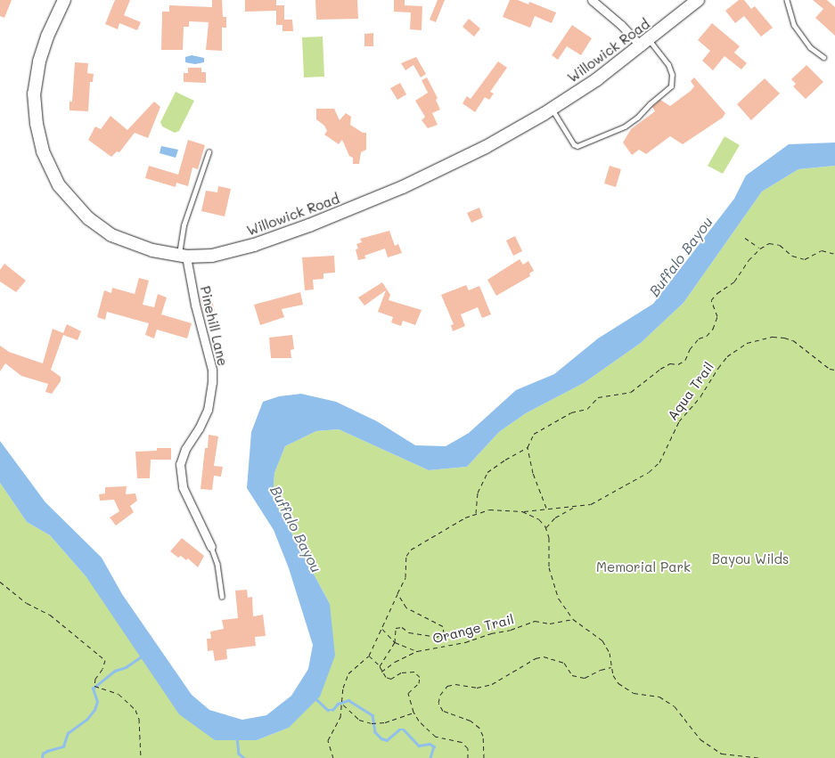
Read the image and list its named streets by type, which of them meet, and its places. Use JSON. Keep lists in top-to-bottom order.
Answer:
{
  "streets": {
    "street": ["Willowick Road", "Pinehill Lane"],
    "path": ["Aqua Trail", "Orange Trail"]
  },
  "crossings": [
    ["Willowick Road", "Pinehill Lane"]
  ],
  "water": ["Buffalo Bayou"],
  "parks": ["Bayou Wilds", "Memorial Park"]
}
